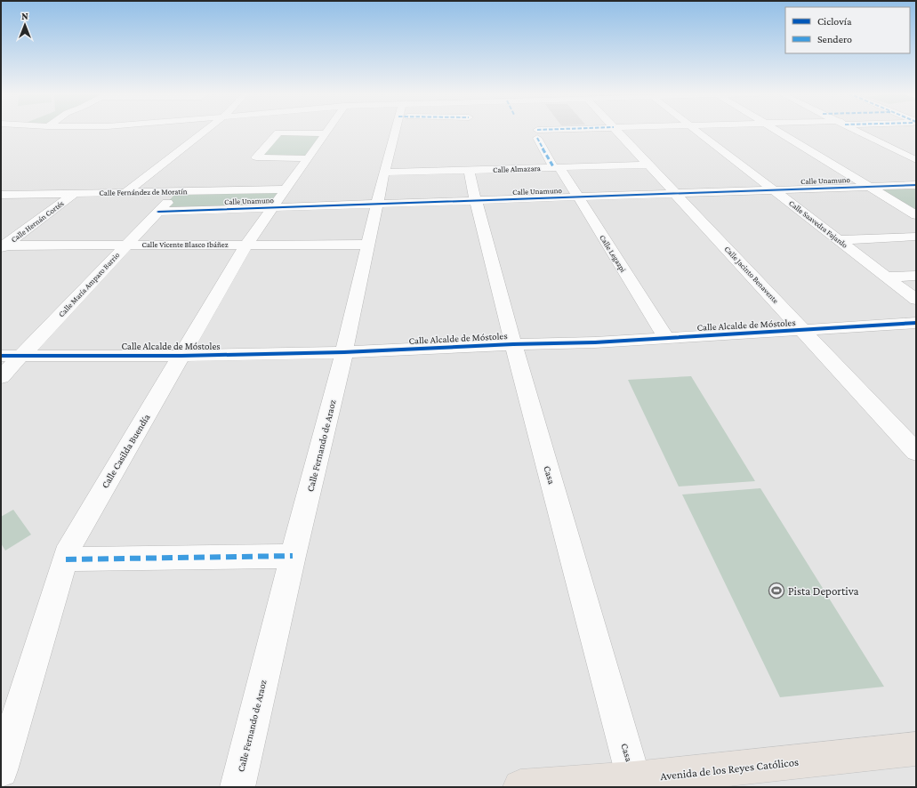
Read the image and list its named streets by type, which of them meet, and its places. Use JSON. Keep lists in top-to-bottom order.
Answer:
{
  "streets": {
    "main road": ["Avenida de los Reyes Católicos"],
    "street": [
      "Calle Almazara",
      "Calle Unamuno",
      "Calle Fernández de Moratín",
      "Calle Hernán Cortés",
      "Calle Saavedra Fajardo",
      "Calle Vicente Blasco Ibáñez",
      "Calle Legazpi",
      "Calle Jacinto Benavente",
      "Calle María Amparo Barrio",
      "Calle Alcalde de Móstoles",
      "Calle Fernando de Araoz",
      "Calle Casilda Buendía",
      "Casa"
    ]
  },
  "crossings": [
    ["Calle Almazara", "Calle Legazpi"],
    ["Calle Almazara", "Calle Jacinto Benavente"],
    ["Calle Almazara", "Calle Fernando de Araoz"],
    ["Calle Almazara", "Casa"],
    ["Calle Unamuno", "Calle Saavedra Fajardo"],
    ["Calle Unamuno", "Calle Legazpi"],
    ["Calle Unamuno", "Calle Jacinto Benavente"],
    ["Calle Unamuno", "Calle María Amparo Barrio"],
    ["Calle Unamuno", "Calle Fernando de Araoz"],
    ["Calle Unamuno", "Calle Casilda Buendía"],
    ["Calle Unamuno", "Casa"],
    ["Calle Fernández de Moratín", "Calle Hernán Cortés"],
    ["Calle Fernández de Moratín", "Calle María Amparo Barrio"],
    ["Calle Fernández de Moratín", "Calle Casilda Buendía"],
    ["Calle Hernán Cortés", "Calle Vicente Blasco Ibáñez"],
    ["Calle Vicente Blasco Ibáñez", "Calle María Amparo Barrio"],
    ["Calle Vicente Blasco Ibáñez", "Calle Fernando de Araoz"],
    ["Calle Vicente Blasco Ibáñez", "Calle Casilda Buendía"],
    ["Calle Legazpi", "Calle Alcalde de Móstoles"],
    ["Calle Jacinto Benavente", "Calle Alcalde de Móstoles"],
    ["Calle María Amparo Barrio", "Calle Alcalde de Móstoles"],
    ["Calle Alcalde de Móstoles", "Calle Fernando de Araoz"],
    ["Calle Alcalde de Móstoles", "Calle Casilda Buendía"],
    ["Calle Alcalde de Móstoles", "Casa"],
    ["Casa", "Avenida de los Reyes Católicos"]
  ],
  "places": {
    "sports": ["Pista Deportiva"]
  },
  "legend": ["Ciclovía", "Sendero"],
  "north": "top"
}
